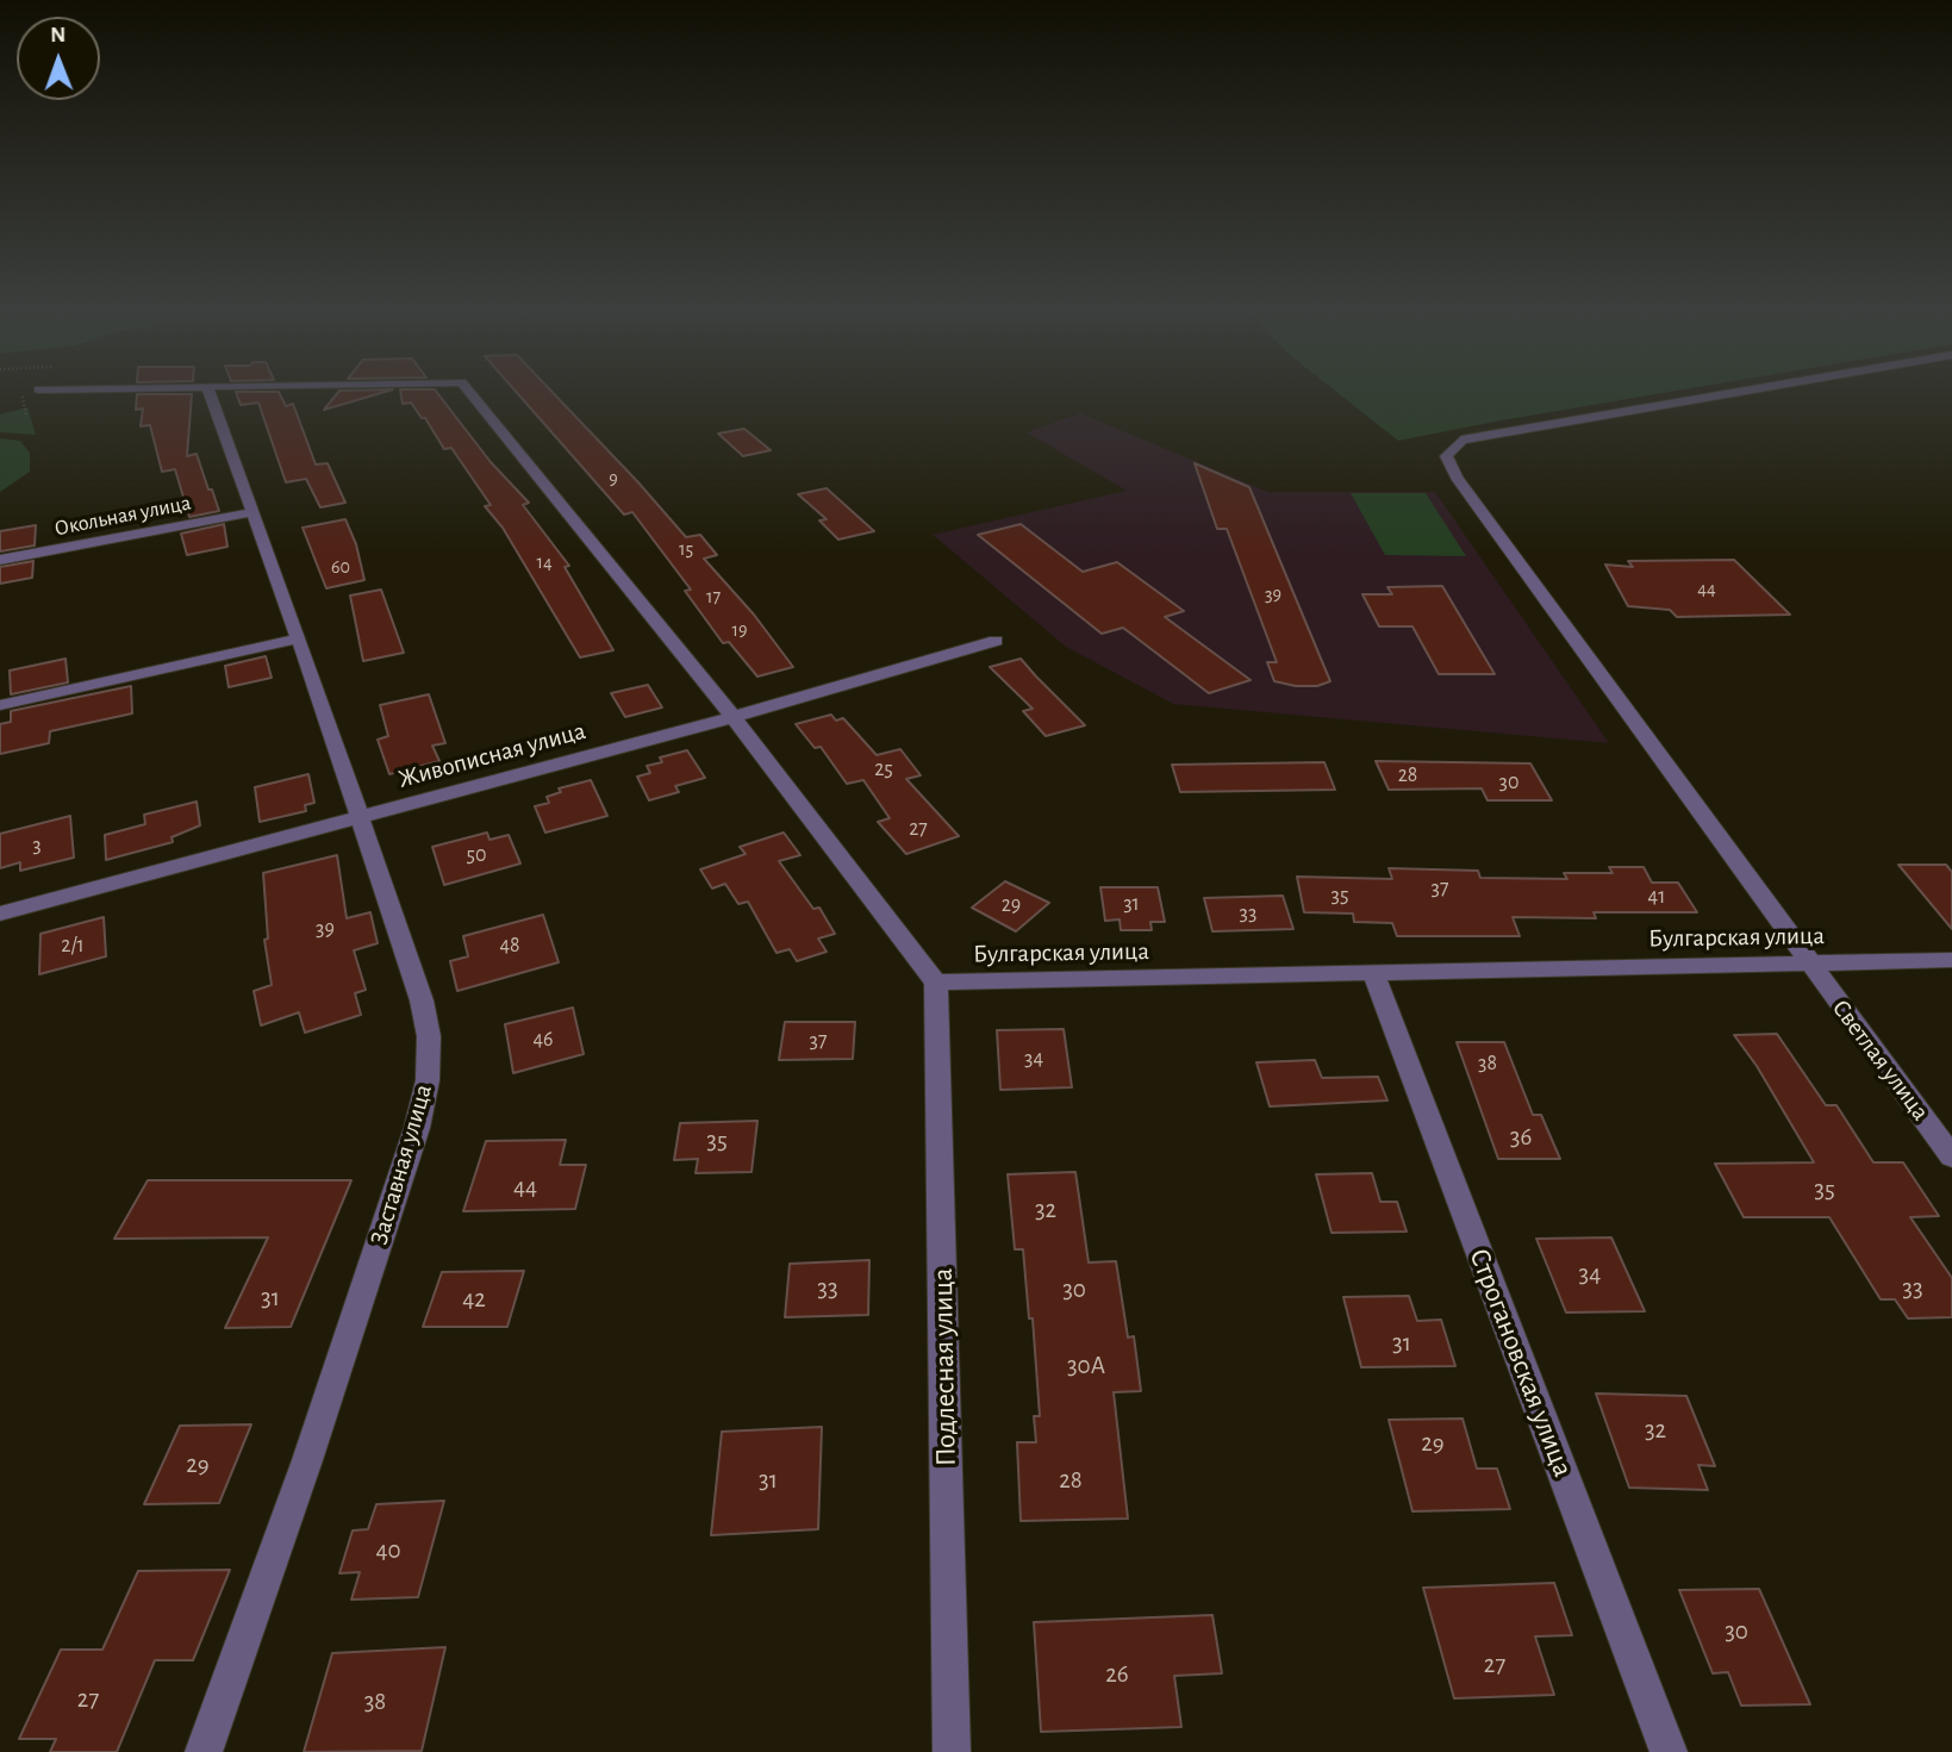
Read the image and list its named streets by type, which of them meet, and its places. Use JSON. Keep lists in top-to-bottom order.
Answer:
{
  "streets": {
    "street": [
      "Окольная улица",
      "Живописная улица",
      "Булгарская улица",
      "Светлая улица",
      "Заставная улица",
      "Строгановская улица",
      "Подлесная улица"
    ]
  },
  "crossings": [
    ["Окольная улица", "Заставная улица"],
    ["Живописная улица", "Заставная улица"],
    ["Булгарская улица", "Светлая улица"],
    ["Булгарская улица", "Строгановская улица"],
    ["Булгарская улица", "Подлесная улица"]
  ],
  "house_numbers": [
    "9",
    "15",
    "14",
    "60",
    "44",
    "39",
    "17",
    "19",
    "25",
    "28",
    "30",
    "27",
    "3",
    "50",
    "37",
    "35",
    "41",
    "31",
    "29",
    "33",
    "39",
    "2/1",
    "48",
    "46",
    "37",
    "34",
    "38",
    "36",
    "35",
    "44",
    "35",
    "32",
    "34",
    "33",
    "33",
    "30",
    "31",
    "42",
    "31",
    "30А",
    "32",
    "29",
    "29",
    "31",
    "28",
    "40",
    "30",
    "27",
    "26",
    "27",
    "38"
  ],
  "north": "top"
}
